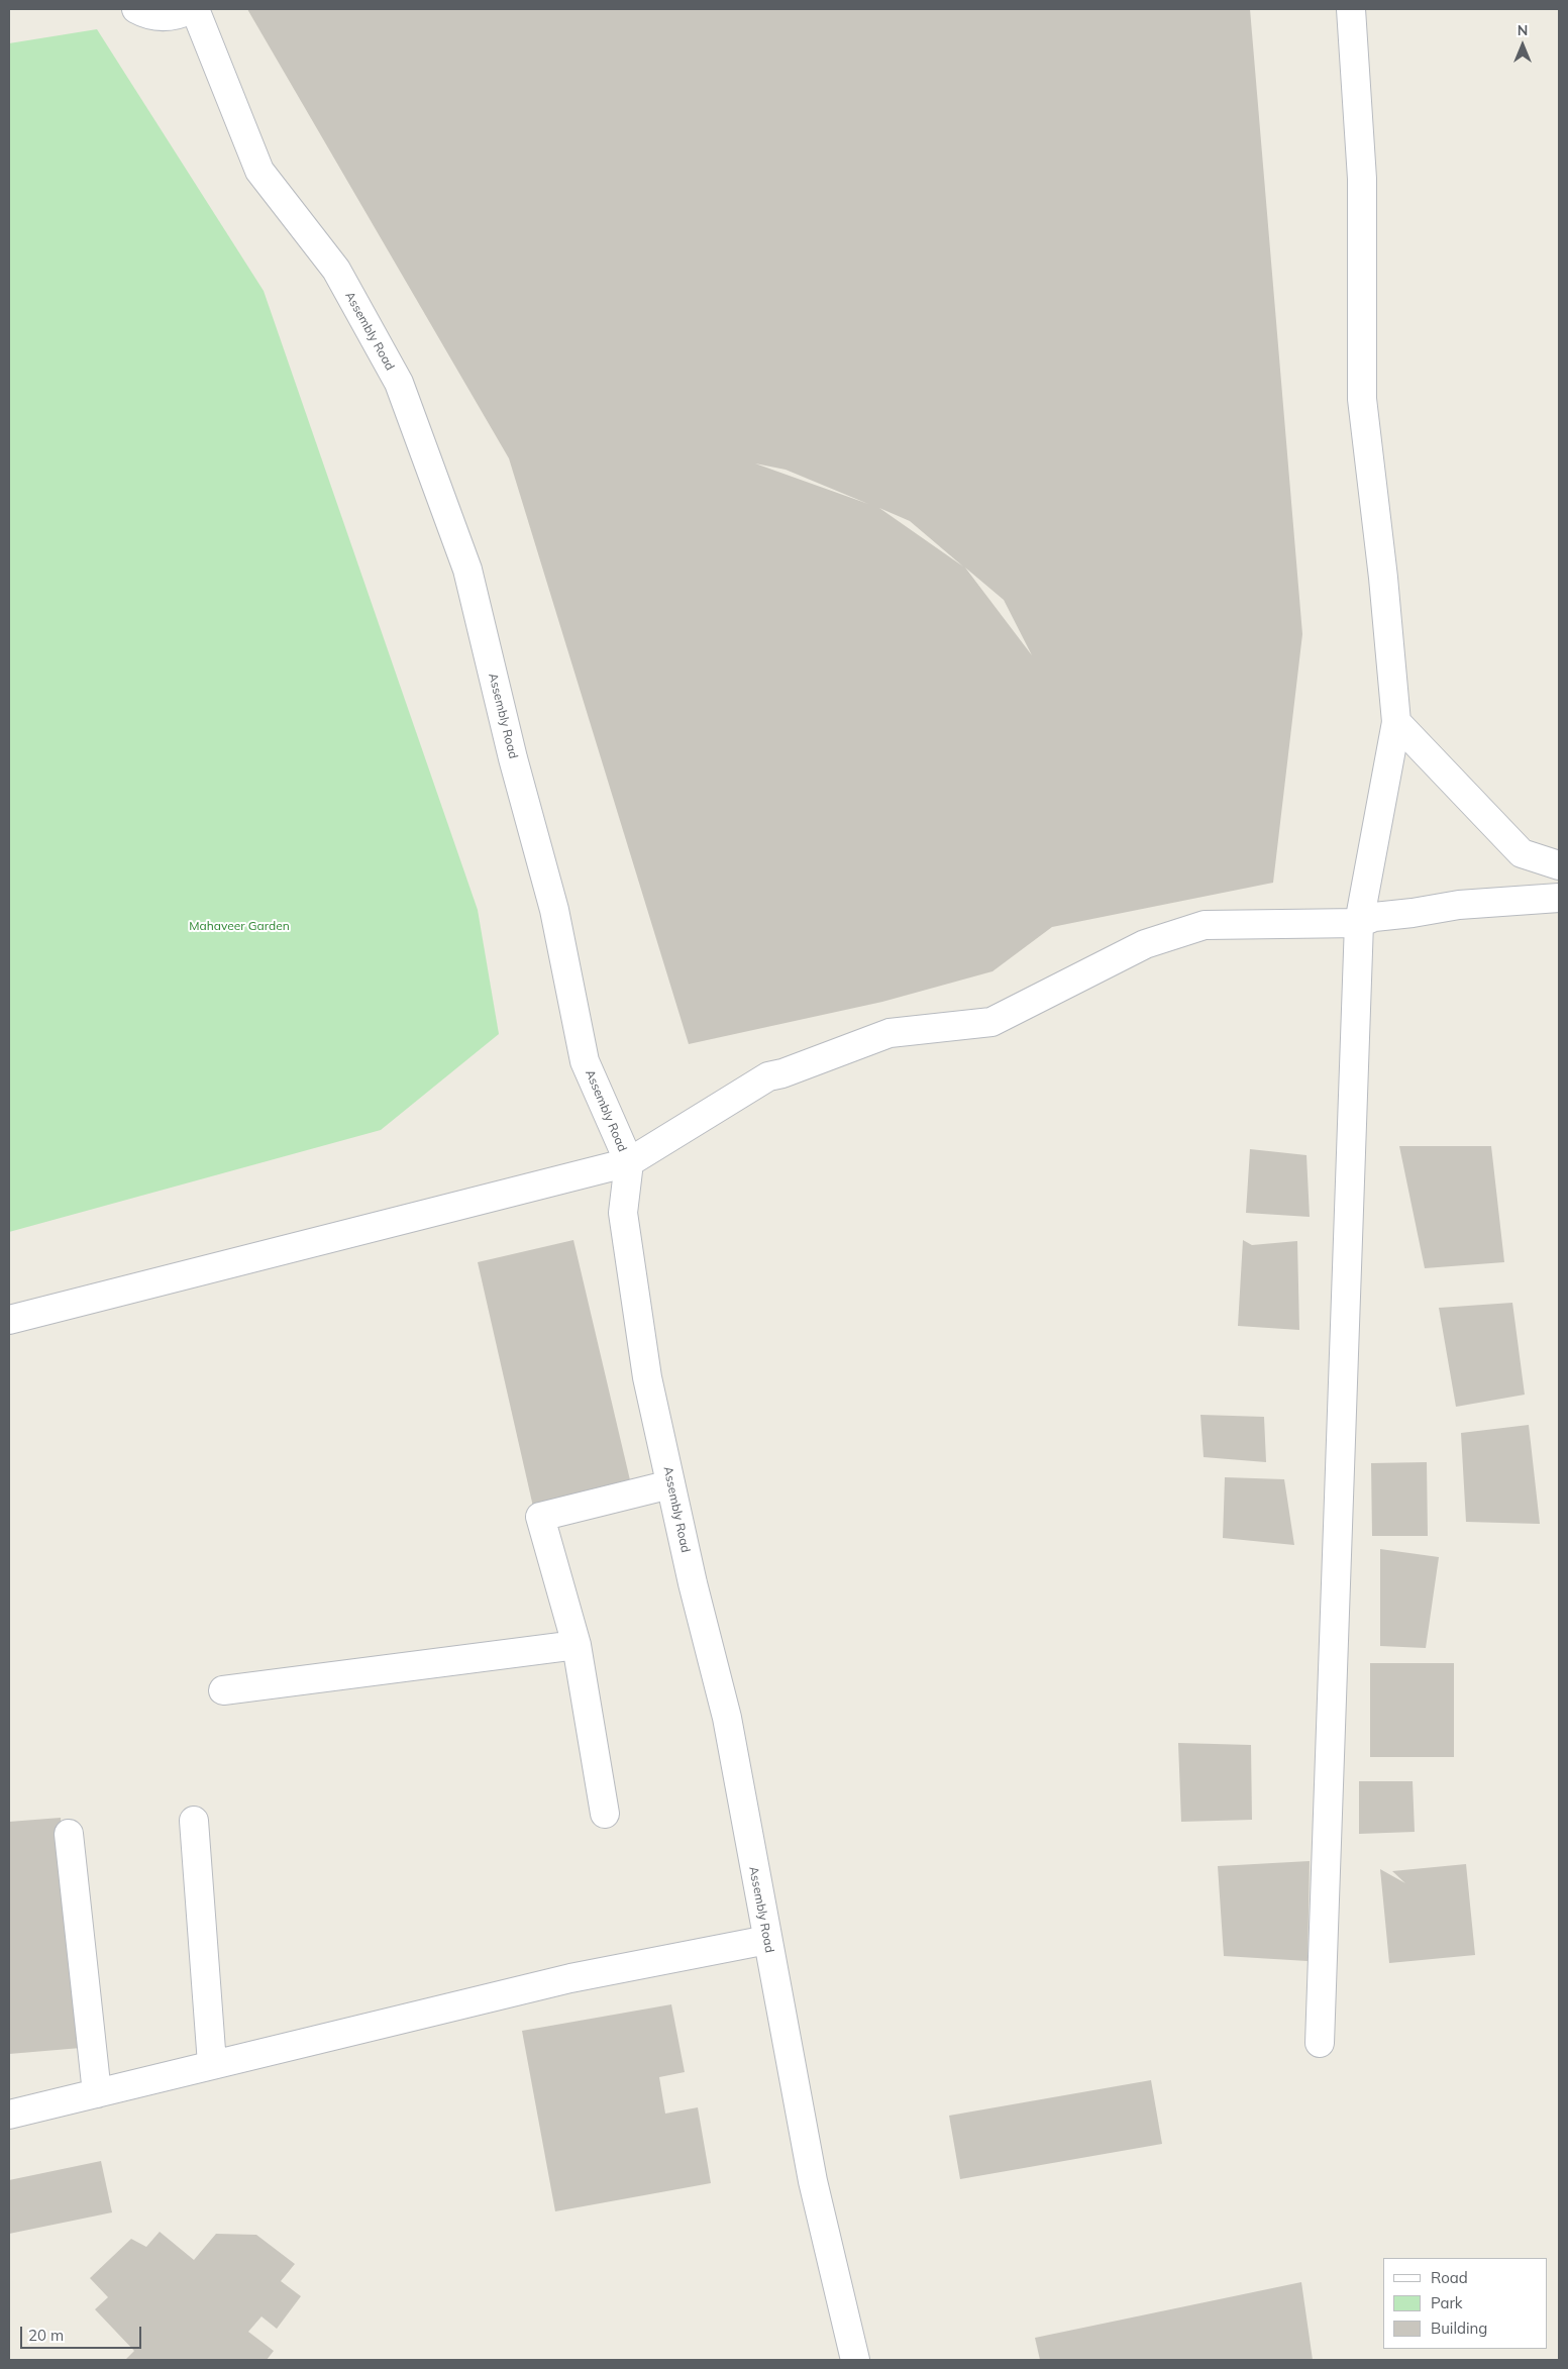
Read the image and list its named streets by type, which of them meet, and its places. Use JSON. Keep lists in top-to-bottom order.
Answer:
{
  "streets": {
    "street": ["Assembly Road"]
  },
  "parks": ["Mahaveer Garden"],
  "legend": ["Road", "Park", "Building"],
  "scale_bar": "20 m",
  "north": "top"
}
